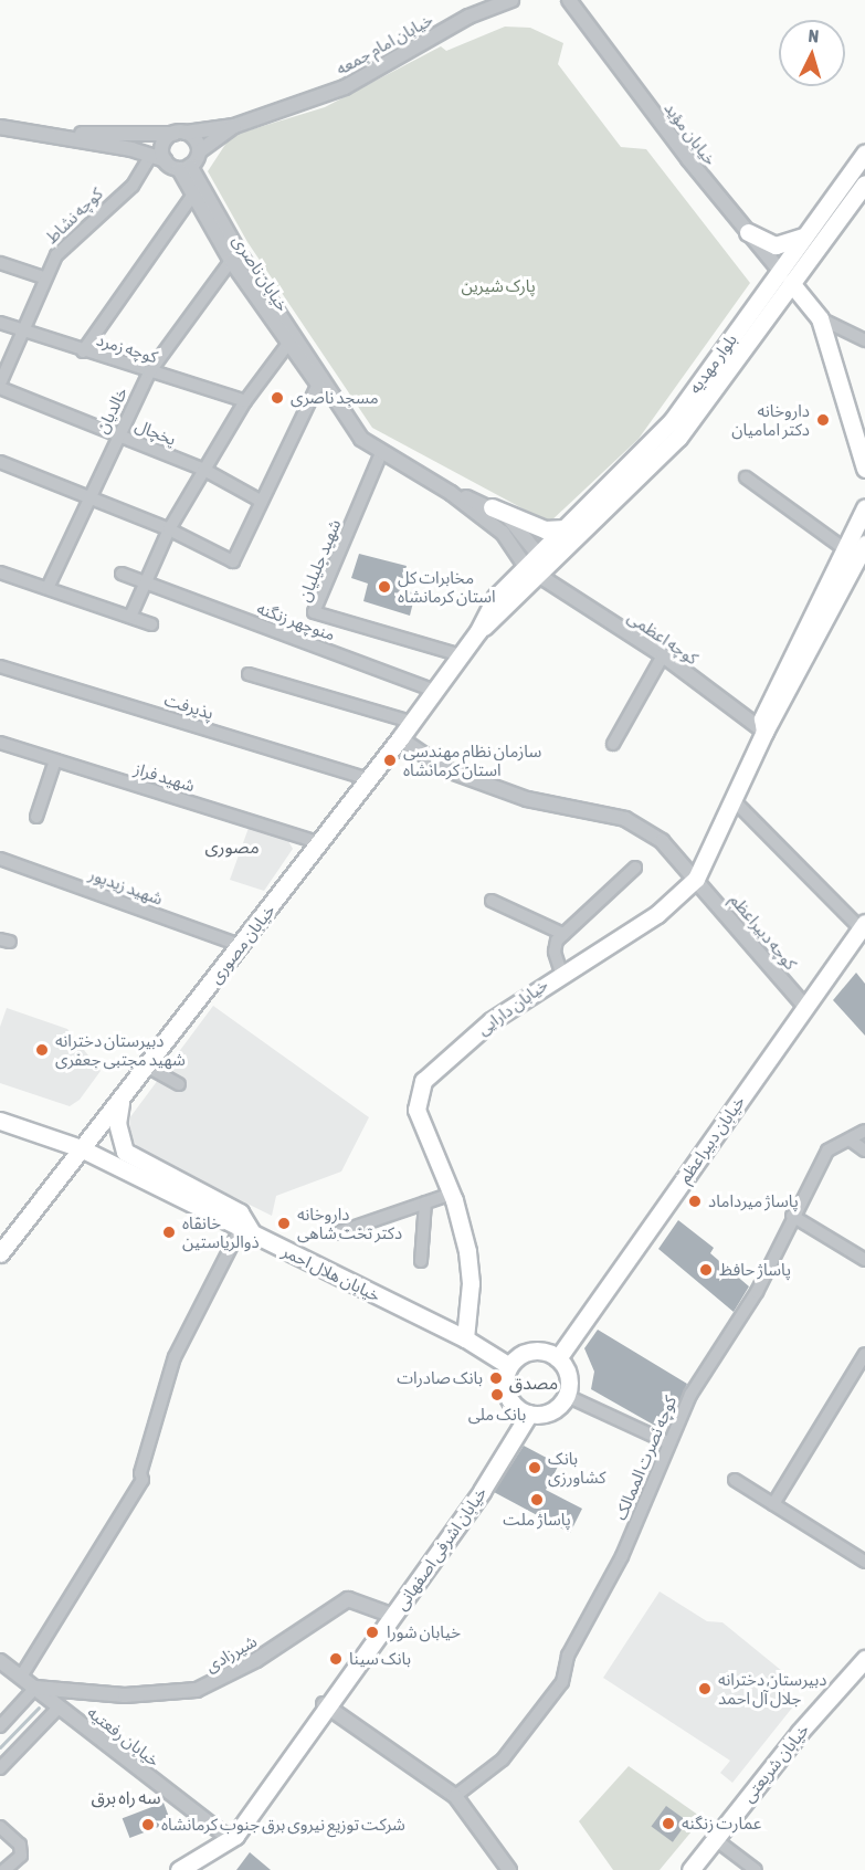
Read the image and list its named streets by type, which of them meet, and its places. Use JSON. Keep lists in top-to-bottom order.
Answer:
{
  "streets": {
    "main road": [
      "بلوار مهدیه",
      "خیابان مصوری",
      "خیابان دارایی",
      "خیابان دبیراعظم",
      "خیابان هلال احمر",
      "خیابان اشرفی اصفهانی",
      "خیابان شریعتی"
    ],
    "street": [
      "خیابان امام جمعه",
      "خیابان مؤید",
      "کوچه نشاط",
      "خیابان ناصری",
      "کوچه زمرد",
      "خالدیان",
      "یخچال",
      "شهید جلیلیان",
      "منوچهر زنگنه",
      "کوچه اعظمی",
      "پذیرفت",
      "شهید فراز",
      "شهید زیدپور",
      "کوچه دبیراعظم",
      "کوچه نصرت الممالک",
      "شیرزادی",
      "خیابان رفعتیه"
    ]
  },
  "crossings": [
    ["خیابان امام جمعه", "کوچه نشاط"],
    ["خیابان امام جمعه", "خیابان ناصری"],
    ["خیابان مؤید", "بلوار مهدیه"],
    ["کوچه نشاط", "خیابان ناصری"],
    ["کوچه نشاط", "کوچه زمرد"],
    ["کوچه نشاط", "یخچال"],
    ["خیابان ناصری", "بلوار مهدیه"],
    ["خیابان ناصری", "خالدیان"],
    ["خیابان ناصری", "شهید جلیلیان"],
    ["خیابان ناصری", "کوچه اعظمی"],
    ["خیابان ناصری", "خیابان مصوری"],
    ["کوچه زمرد", "خالدیان"],
    ["بلوار مهدیه", "کوچه اعظمی"],
    ["بلوار مهدیه", "خیابان مصوری"],
    ["خالدیان", "یخچال"],
    ["شهید جلیلیان", "خیابان مصوری"],
    ["منوچهر زنگنه", "خیابان مصوری"],
    ["کوچه اعظمی", "خیابان مصوری"],
    ["کوچه اعظمی", "خیابان دارایی"],
    ["پذیرفت", "خیابان مصوری"],
    ["شهید فراز", "خیابان مصوری"],
    ["شهید زیدپور", "خیابان مصوری"],
    ["کوچه دبیراعظم", "خیابان مصوری"],
    ["کوچه دبیراعظم", "خیابان دارایی"],
    ["کوچه دبیراعظم", "خیابان دبیراعظم"],
    ["خیابان مصوری", "خیابان هلال احمر"],
    ["خیابان دارایی", "خیابان هلال احمر"],
    ["خیابان دبیراعظم", "خیابان هلال احمر"],
    ["خیابان دبیراعظم", "خیابان اشرفی اصفهانی"],
    ["خیابان هلال احمر", "خیابان اشرفی اصفهانی"],
    ["خیابان اشرفی اصفهانی", "شیرزادی"],
    ["خیابان اشرفی اصفهانی", "خیابان رفعتیه"],
    ["شیرزادی", "خیابان رفعتیه"]
  ],
  "districts": ["مصوری", "مصدق", "سه راه برق"],
  "parks": ["پارک شیرین"],
  "places": [
    "مسجد ناصری",
    "داروخانه دکتر امامیان",
    "مخابرات کل استان کرمانشاه",
    "سازمان نظام مهندسی استان کرمانشاه",
    "دبیرستان دخترانه شهید مجتبی جعفری",
    "پاساژ میرداماد",
    "داروخانه دکتر تخت شاهی",
    "خانقاه ذوالریاستین",
    "پاساژ حافظ",
    "بانک صادرات",
    "بانک ملی",
    "بانک کشاورزی",
    "پاساژ ملت",
    "خیابان شورا",
    "بانک سینا",
    "دبیرستان دخترانه جلال آل احمد",
    "عمارت زنگنه",
    "شرکت توزیع نیروی برق جنوب کرمانشاه"
  ],
  "north": "top"
}
